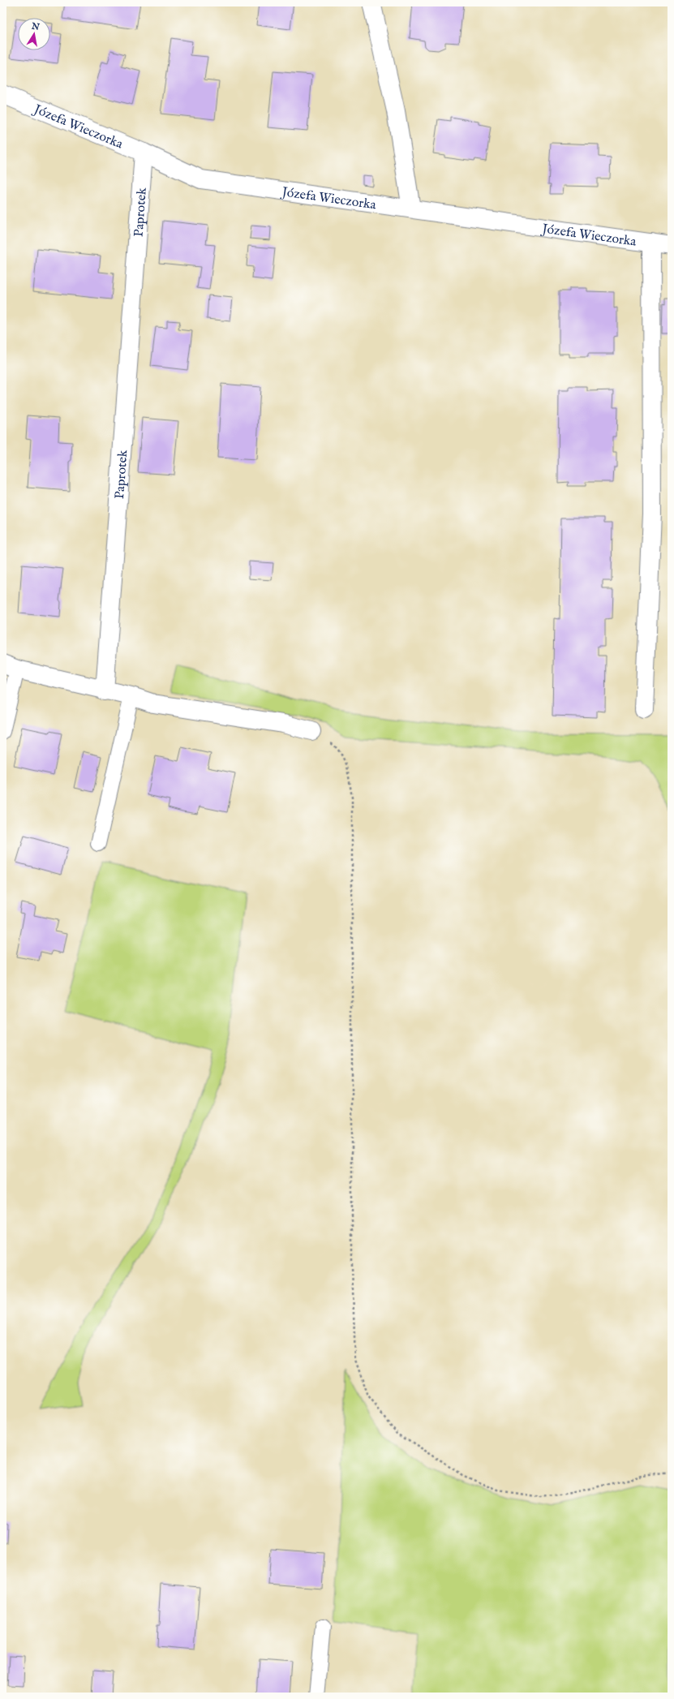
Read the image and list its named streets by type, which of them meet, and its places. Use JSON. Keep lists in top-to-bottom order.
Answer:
{
  "streets": {
    "street": ["Józefa Wieczorka", "Paprotek"]
  },
  "crossings": [
    ["Józefa Wieczorka", "Paprotek"]
  ],
  "north": "top"
}
